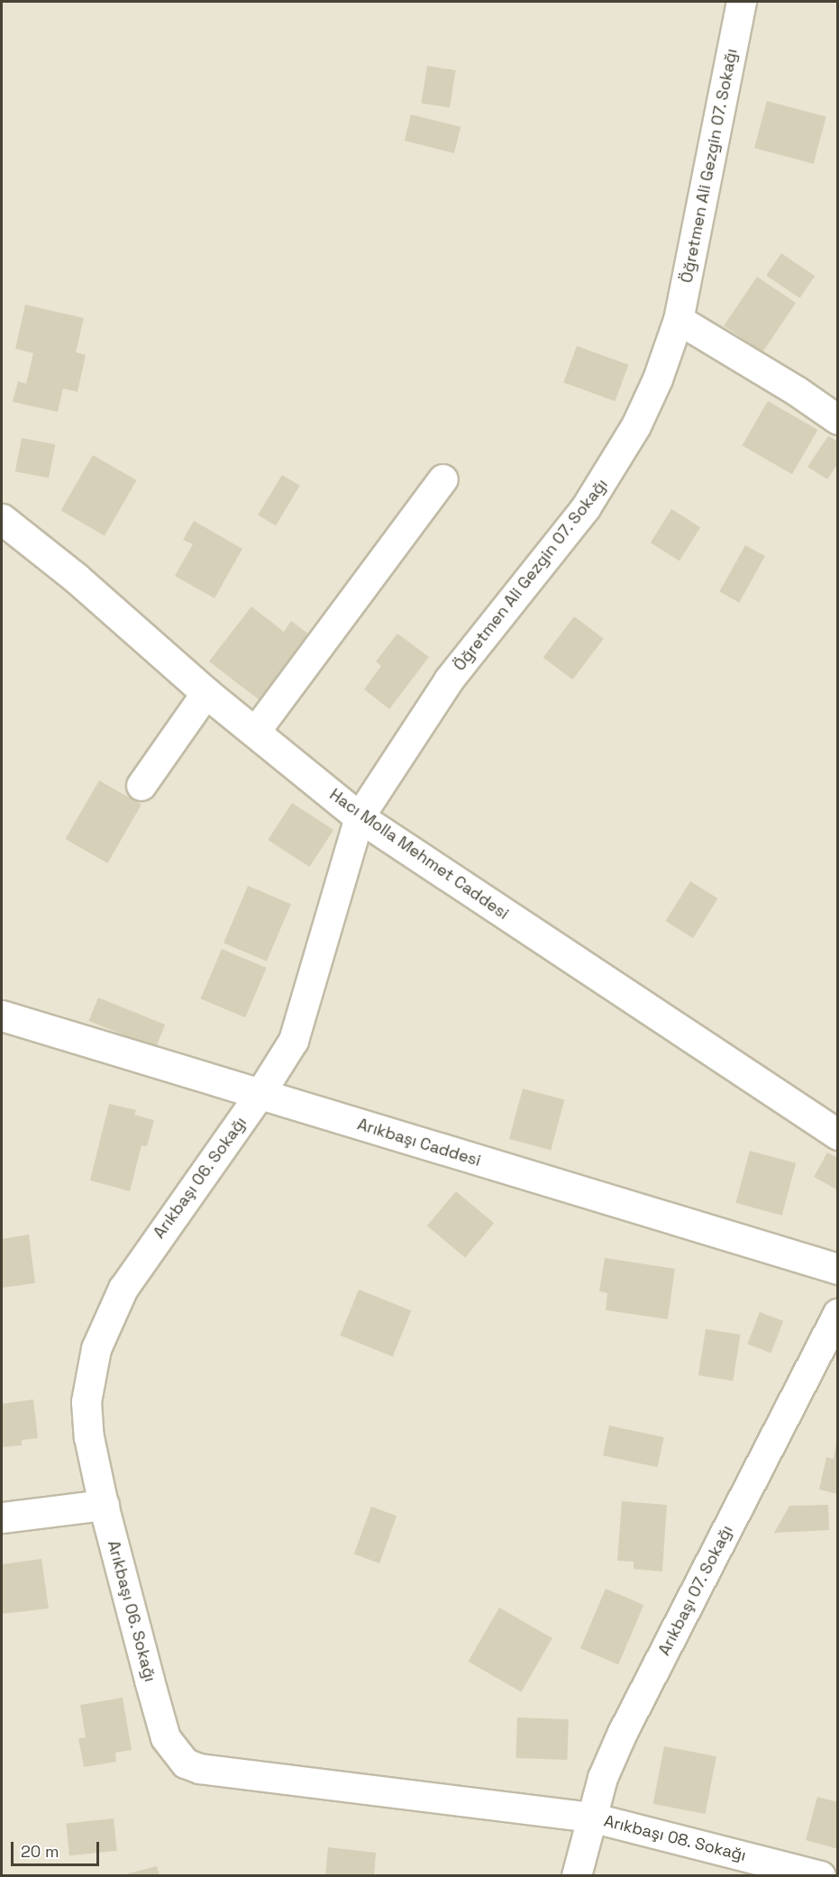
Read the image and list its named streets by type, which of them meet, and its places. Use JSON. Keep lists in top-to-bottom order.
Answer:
{
  "streets": {
    "street": [
      "Öğretmen Ali Gezgin 07. Sokağı",
      "Hacı Molla Mehmet Caddesi",
      "Arıkbaşı Caddesi",
      "Arıkbaşı 06. Sokağı",
      "Arıkbaşı 07. Sokağı",
      "Arıkbaşı 08. Sokağı"
    ]
  },
  "crossings": [
    ["Öğretmen Ali Gezgin 07. Sokağı", "Hacı Molla Mehmet Caddesi"],
    ["Öğretmen Ali Gezgin 07. Sokağı", "Arıkbaşı Caddesi"],
    ["Öğretmen Ali Gezgin 07. Sokağı", "Arıkbaşı 06. Sokağı"],
    ["Arıkbaşı Caddesi", "Arıkbaşı 06. Sokağı"],
    ["Arıkbaşı 06. Sokağı", "Arıkbaşı 07. Sokağı"],
    ["Arıkbaşı 06. Sokağı", "Arıkbaşı 08. Sokağı"],
    ["Arıkbaşı 07. Sokağı", "Arıkbaşı 08. Sokağı"]
  ],
  "scale_bar": "20 m"
}
